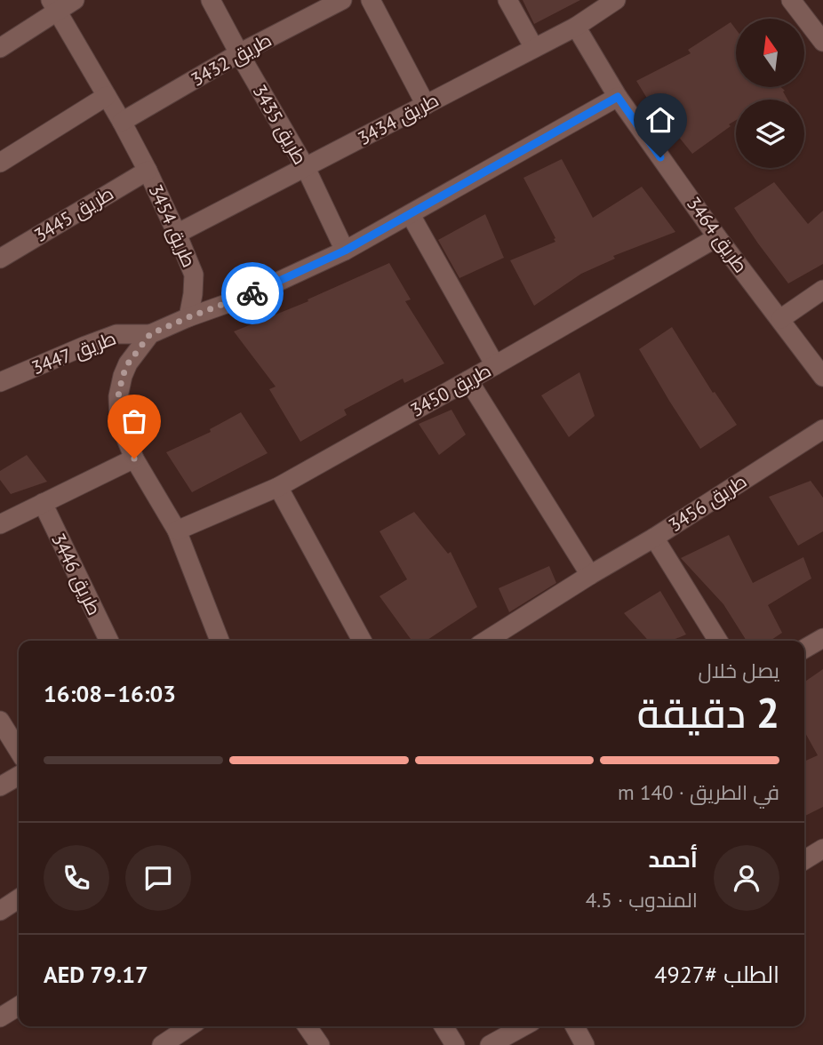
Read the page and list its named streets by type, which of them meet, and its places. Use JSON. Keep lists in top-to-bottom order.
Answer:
{
  "streets": {
    "street": [
      "طريق 3432",
      "طريق 3434",
      "طريق 3435",
      "طريق 3445",
      "طريق 3454",
      "طريق 3464",
      "طريق 3447",
      "طريق 3450",
      "طريق 3456",
      "طريق 3446"
    ]
  },
  "crossings": [
    ["طريق 3432", "طريق 3435"],
    ["طريق 3432", "طريق 3454"],
    ["طريق 3434", "طريق 3435"],
    ["طريق 3434", "طريق 3454"],
    ["طريق 3434", "طريق 3464"],
    ["طريق 3445", "طريق 3454"],
    ["طريق 3464", "طريق 3450"]
  ],
  "north": "top",
  "page": {
    "heading": ["2 دقيقة", "يصل خلال", "16:03–16:08"],
    "panel": [
      "أحمد",
      "المندوب · 4.5",
      "الطلب #4927",
      "AED 79.17"
    ],
    "bar": "في الطريق · 140 m"
  }
}
